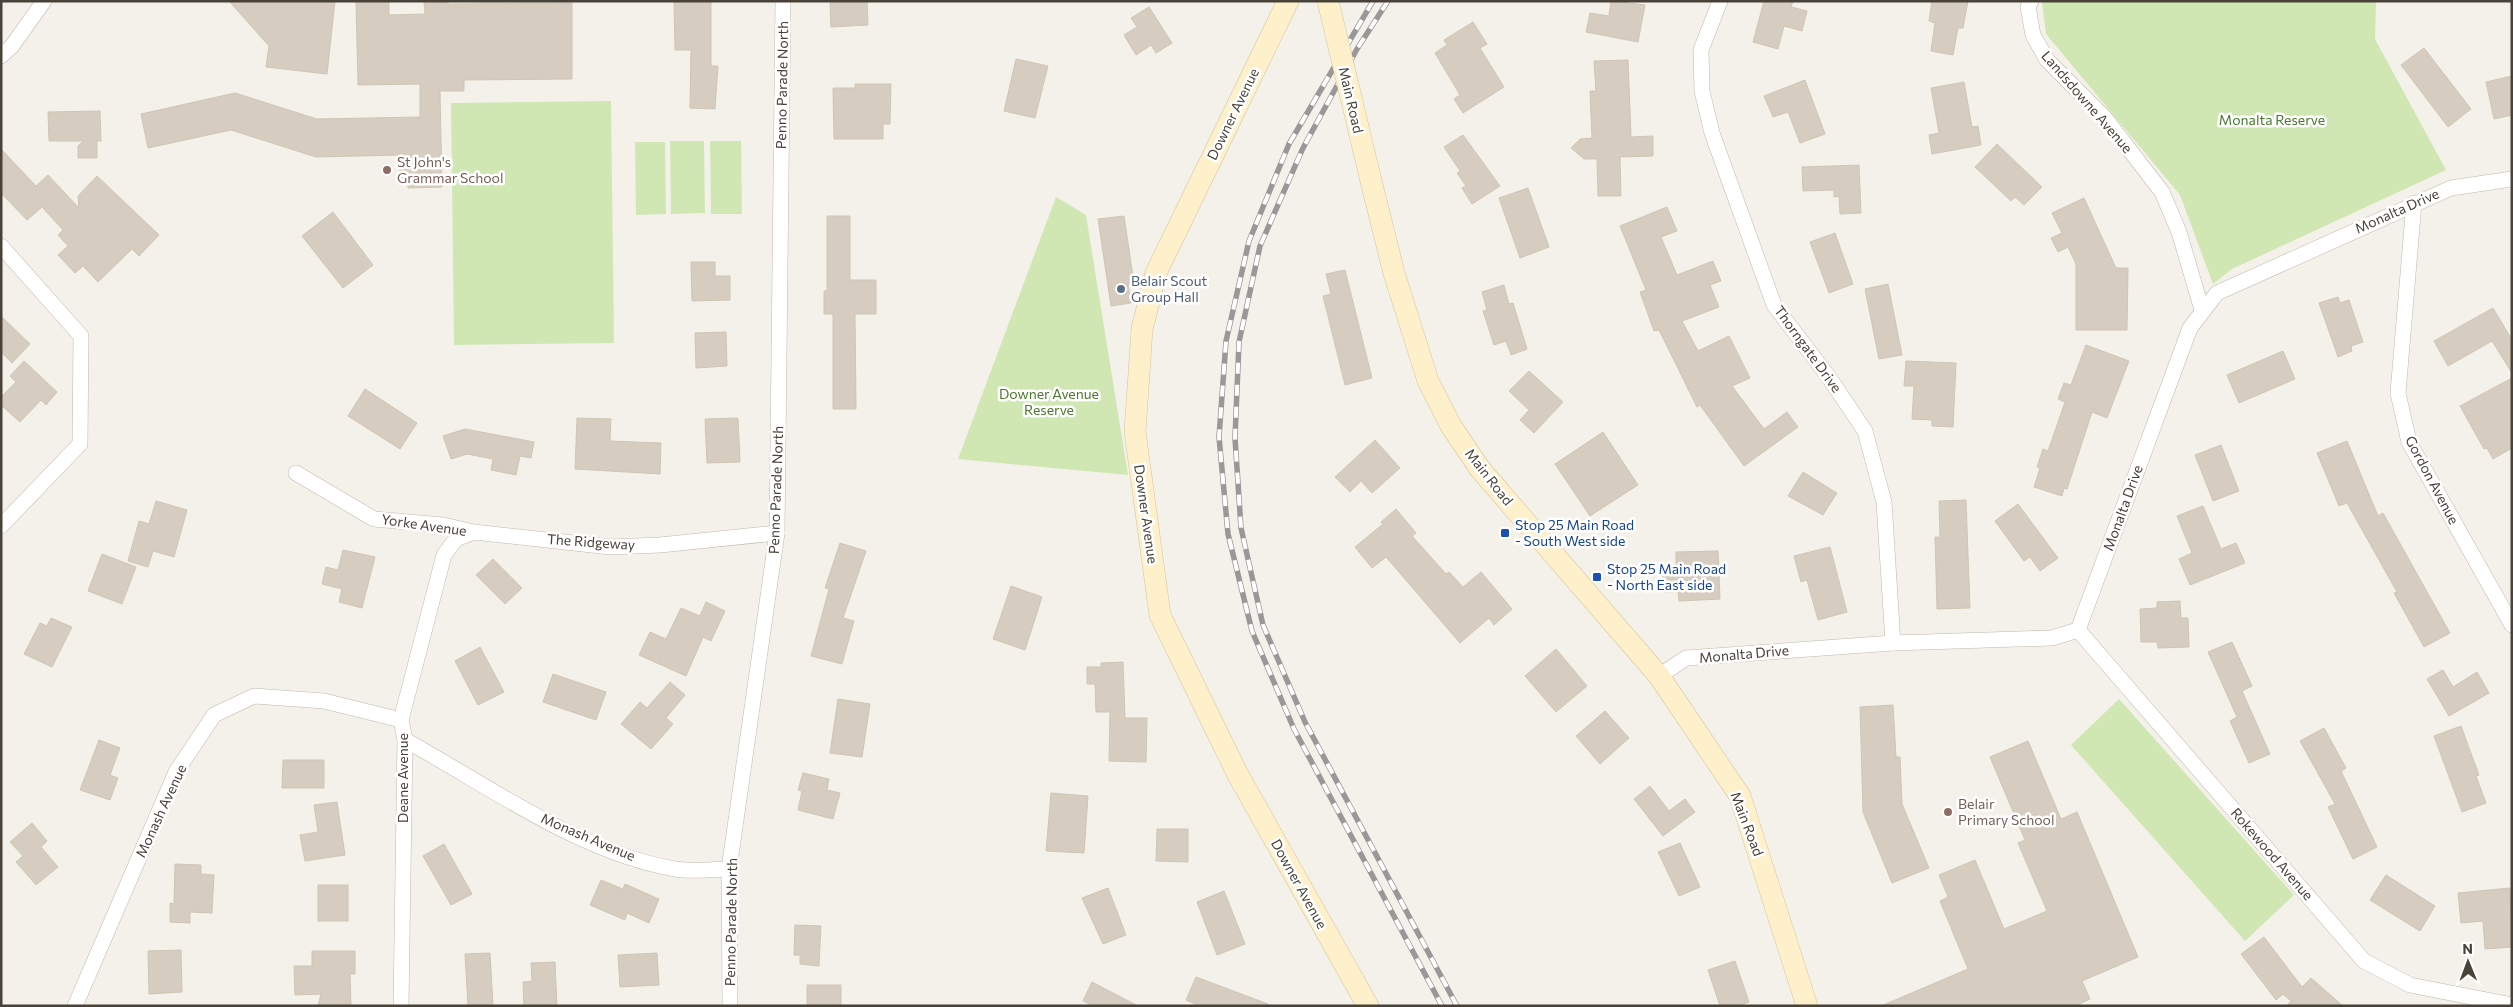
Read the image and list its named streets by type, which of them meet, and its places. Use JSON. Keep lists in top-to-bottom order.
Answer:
{
  "streets": {
    "main road": ["Main Road", "Downer Avenue"],
    "street": [
      "Penno Parade North",
      "Landsdowne Avenue",
      "Monalta Drive",
      "Thorngate Drive",
      "Gordon Avenue",
      "Yorke Avenue",
      "The Ridgeway",
      "Deane Avenue",
      "Monash Avenue",
      "Rokewood Avenue"
    ]
  },
  "crossings": [
    ["Penno Parade North", "The Ridgeway"],
    ["Penno Parade North", "Monash Avenue"],
    ["Main Road", "Monalta Drive"],
    ["Landsdowne Avenue", "Monalta Drive"],
    ["Monalta Drive", "Thorngate Drive"],
    ["Monalta Drive", "Gordon Avenue"],
    ["Monalta Drive", "Rokewood Avenue"],
    ["Yorke Avenue", "The Ridgeway"],
    ["Yorke Avenue", "Deane Avenue"],
    ["The Ridgeway", "Deane Avenue"],
    ["Deane Avenue", "Monash Avenue"]
  ],
  "parks": ["Monalta Reserve", "Downer Avenue Reserve"],
  "places": {
    "other": ["St John's Grammar School", "Belair Scout Group Hall", "Belair Primary School"],
    "transit": ["Stop 25 Main Road - South West side", "Stop 25 Main Road - North East side"]
  },
  "north": "top"
}
